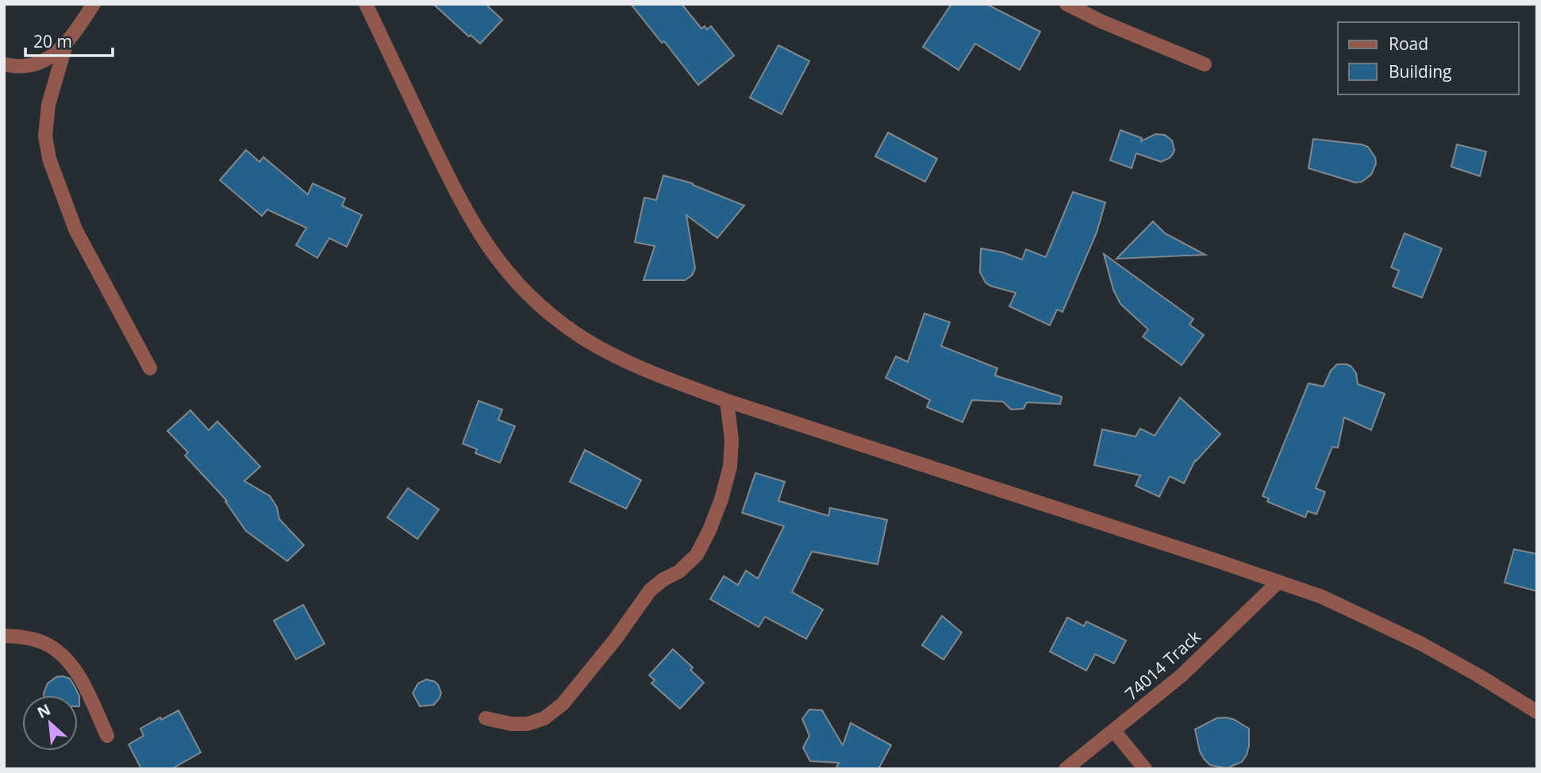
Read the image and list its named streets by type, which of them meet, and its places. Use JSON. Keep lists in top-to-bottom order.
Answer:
{
  "streets": {
    "street": ["74014 Track"]
  },
  "legend": ["Road", "Building"],
  "scale_bar": "20 m",
  "north": "top left"
}
